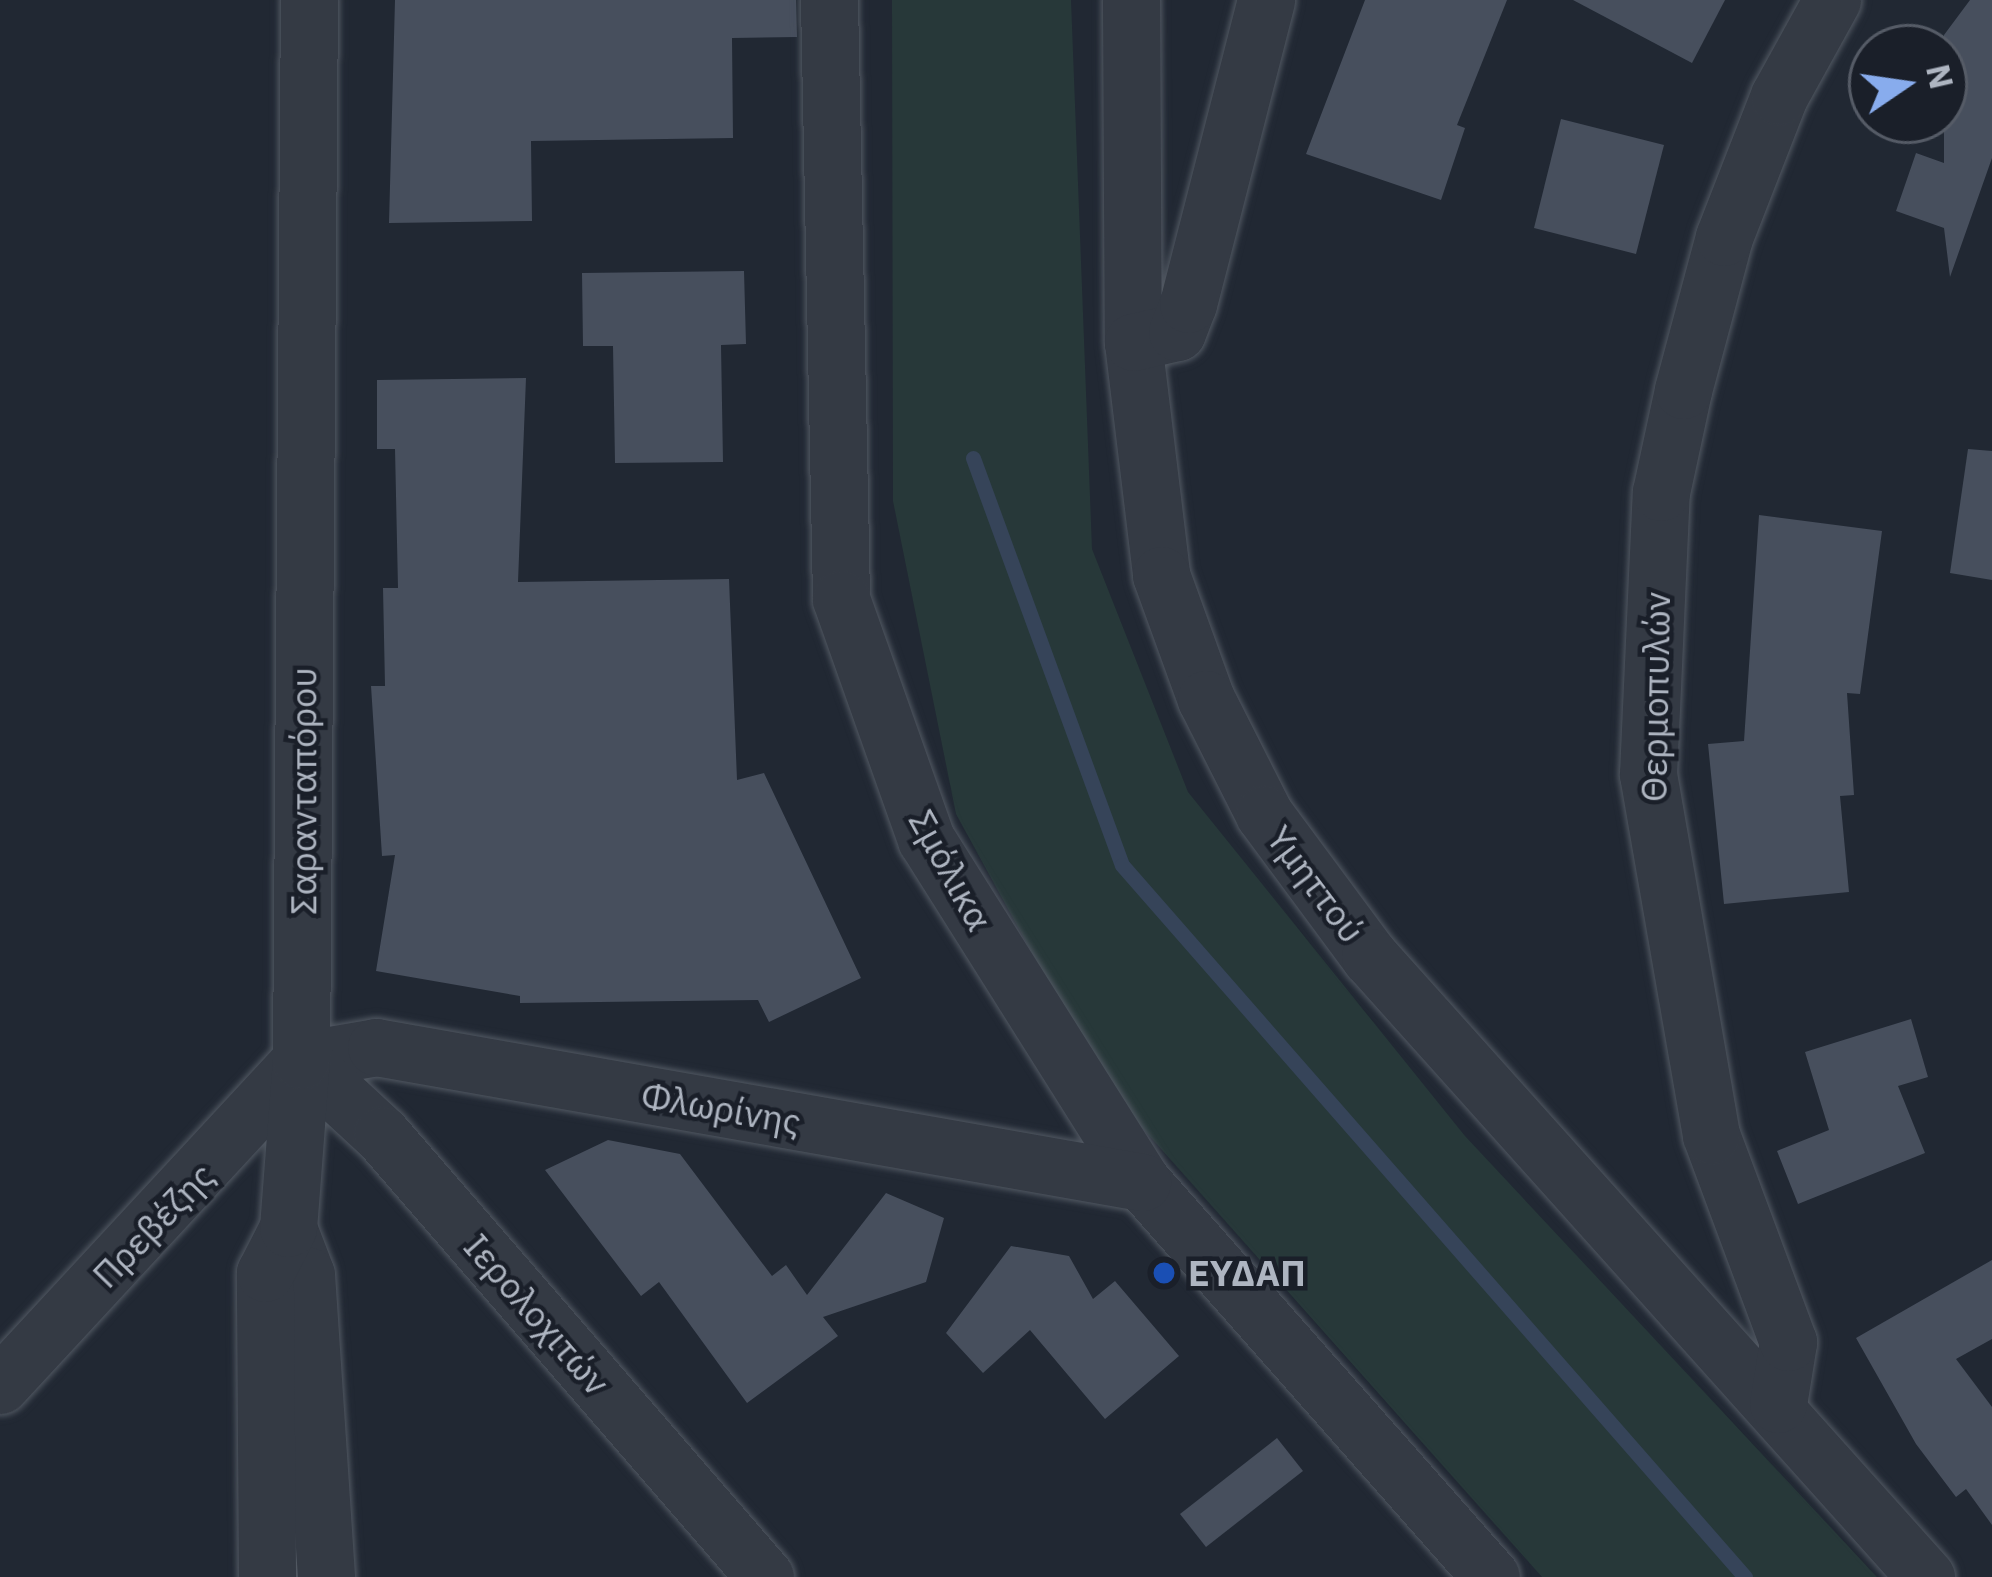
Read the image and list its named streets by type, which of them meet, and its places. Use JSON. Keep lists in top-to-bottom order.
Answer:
{
  "streets": {
    "street": [
      "Θερμοπυλών",
      "Σαρανταπόρου",
      "Σμόλικα",
      "Υμηττού",
      "Φλωρίνης",
      "Πρεβέζης",
      "Ιερολοχιτών"
    ]
  },
  "crossings": [
    ["Θερμοπυλών", "Υμηττού"],
    ["Σαρανταπόρου", "Φλωρίνης"],
    ["Σαρανταπόρου", "Πρεβέζης"],
    ["Σαρανταπόρου", "Ιερολοχιτών"],
    ["Σμόλικα", "Φλωρίνης"],
    ["Φλωρίνης", "Πρεβέζης"],
    ["Φλωρίνης", "Ιερολοχιτών"],
    ["Πρεβέζης", "Ιερολοχιτών"]
  ],
  "places": ["ΕΥΔΑΠ"],
  "north": "right"
}
